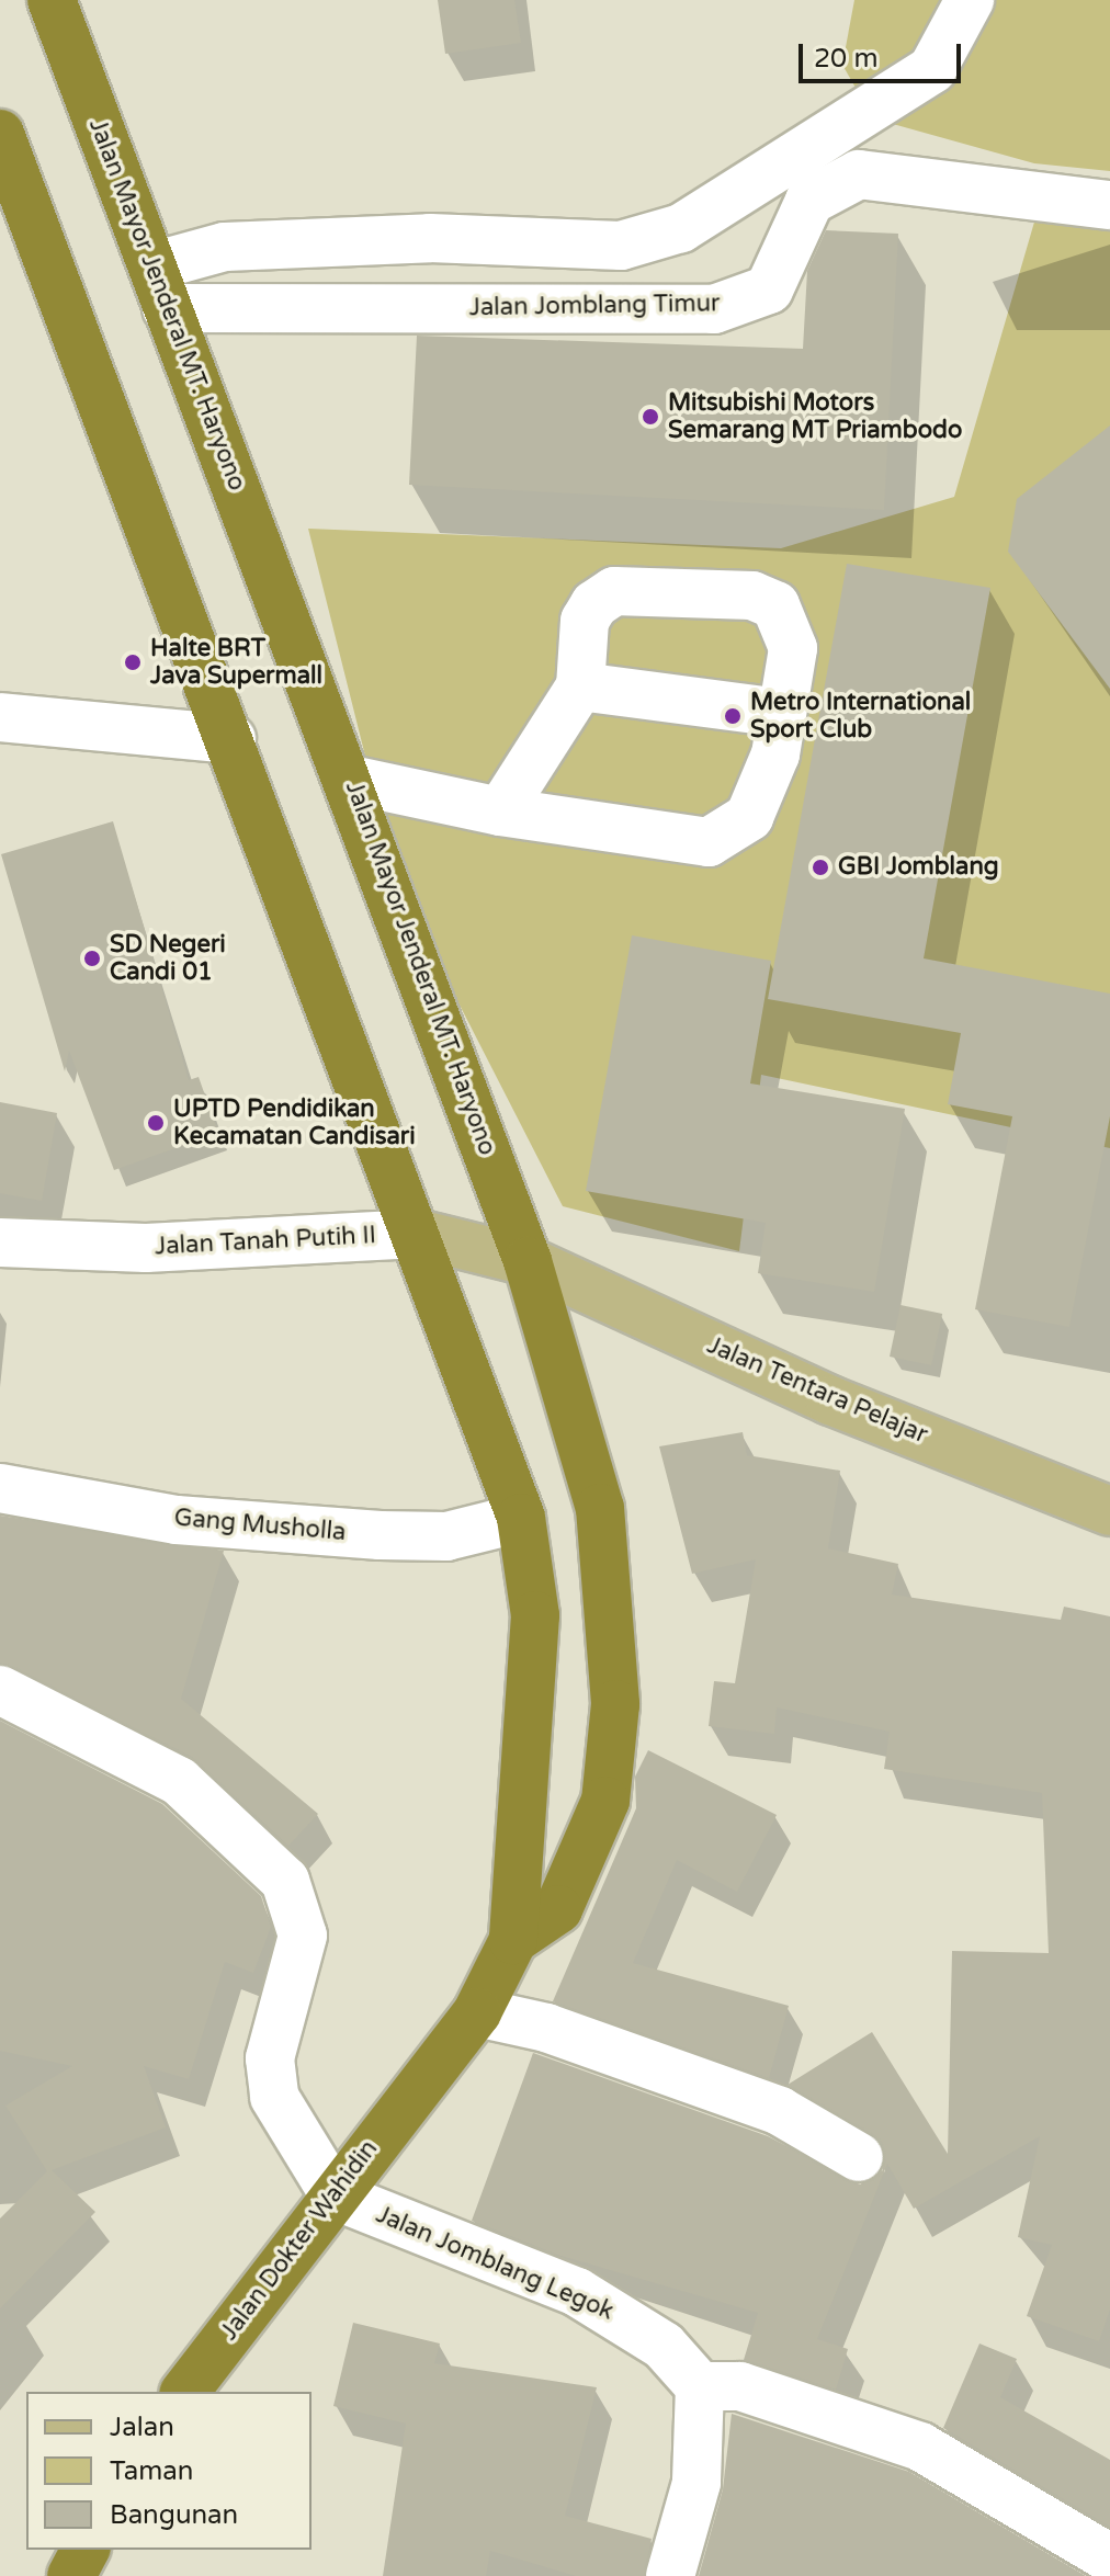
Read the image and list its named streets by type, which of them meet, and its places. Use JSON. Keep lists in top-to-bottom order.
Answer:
{
  "streets": {
    "highway": ["Jalan Mayor Jenderal MT. Haryono", "Jalan Dokter Wahidin"],
    "main road": ["Jalan Tanah Putih II", "Jalan Tentara Pelajar"],
    "street": ["Jalan Jomblang Timur", "Gang Musholla", "Jalan Jomblang Legok"]
  },
  "crossings": [
    ["Jalan Mayor Jenderal MT. Haryono", "Jalan Jomblang Timur"],
    ["Jalan Mayor Jenderal MT. Haryono", "Jalan Tanah Putih II"],
    ["Jalan Mayor Jenderal MT. Haryono", "Jalan Tentara Pelajar"],
    ["Jalan Mayor Jenderal MT. Haryono", "Gang Musholla"],
    ["Jalan Mayor Jenderal MT. Haryono", "Jalan Dokter Wahidin"],
    ["Jalan Tanah Putih II", "Jalan Tentara Pelajar"],
    ["Jalan Dokter Wahidin", "Jalan Jomblang Legok"]
  ],
  "places": [
    "Mitsubishi Motors Semarang MT Priambodo",
    "Halte BRT Java Supermall",
    "Metro International Sport Club",
    "GBI Jomblang",
    "SD Negeri Candi 01",
    "UPTD Pendidikan Kecamatan Candisari"
  ],
  "legend": ["Jalan", "Taman", "Bangunan"],
  "scale_bar": "20 m"
}
